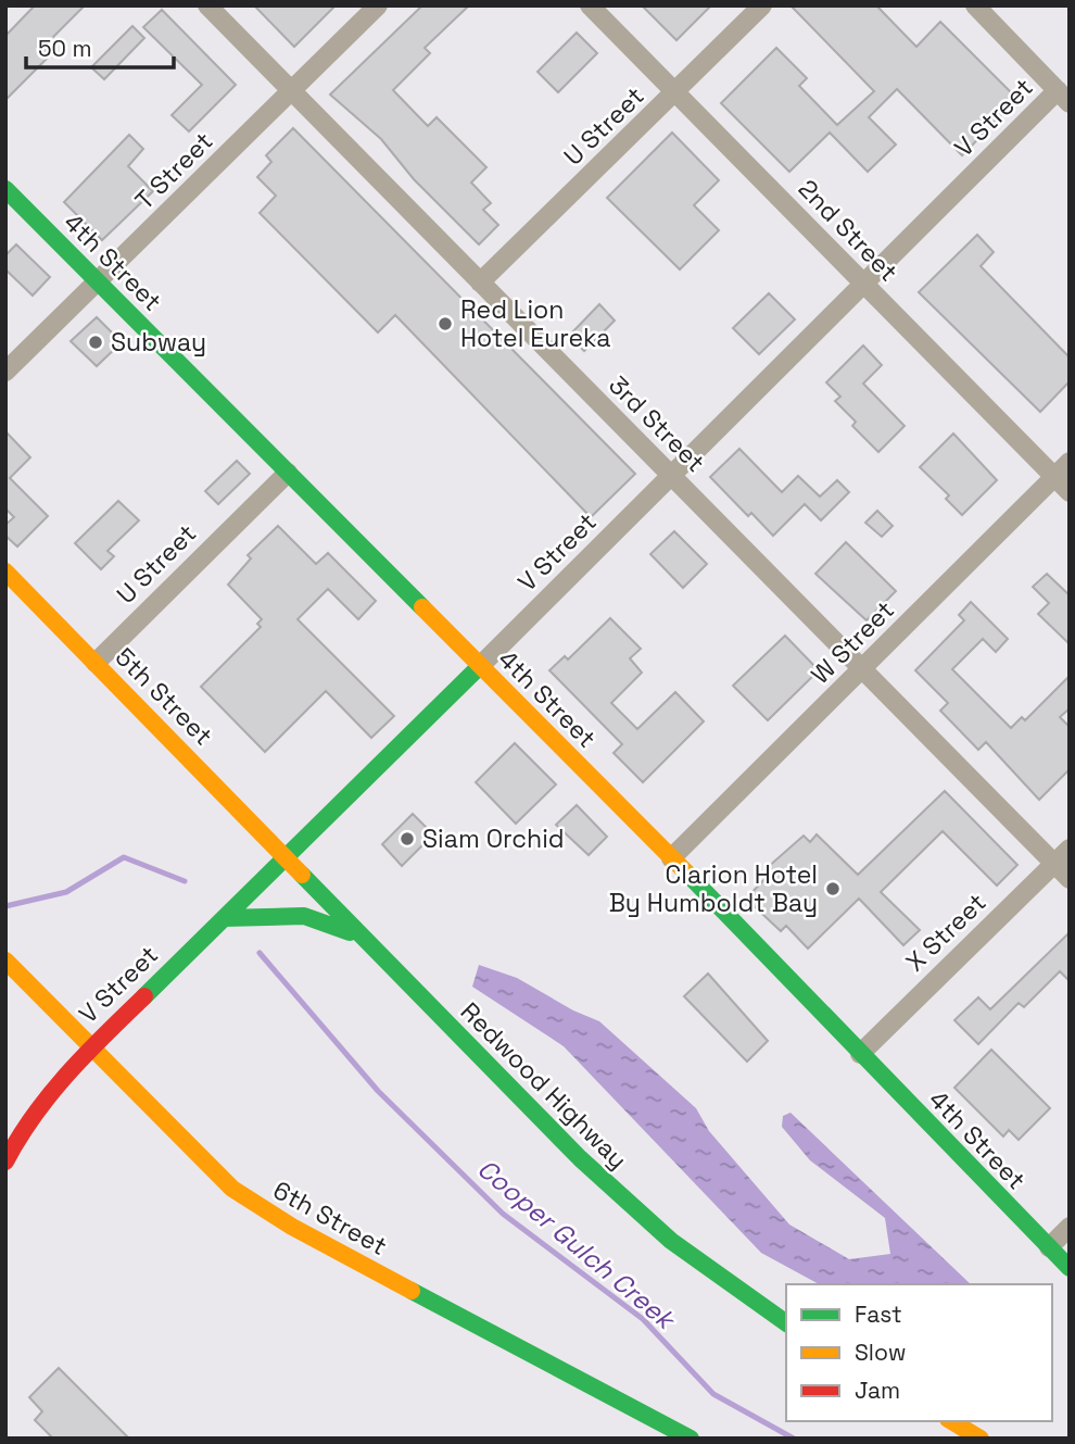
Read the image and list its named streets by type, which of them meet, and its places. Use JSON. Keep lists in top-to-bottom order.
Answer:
{
  "streets": {
    "main road": [
      "V Street",
      "4th Street",
      "5th Street",
      "Redwood Highway",
      "6th Street"
    ],
    "street": [
      "U Street",
      "T Street",
      "2nd Street",
      "3rd Street",
      "W Street",
      "X Street"
    ]
  },
  "crossings": [
    ["V Street", "2nd Street"],
    ["V Street", "4th Street"],
    ["V Street", "3rd Street"],
    ["V Street", "5th Street"],
    ["V Street", "Redwood Highway"],
    ["V Street", "6th Street"],
    ["U Street", "2nd Street"],
    ["U Street", "4th Street"],
    ["U Street", "3rd Street"],
    ["U Street", "5th Street"],
    ["T Street", "4th Street"],
    ["T Street", "3rd Street"],
    ["2nd Street", "W Street"],
    ["4th Street", "W Street"],
    ["4th Street", "X Street"],
    ["3rd Street", "W Street"],
    ["3rd Street", "X Street"],
    ["5th Street", "Redwood Highway"]
  ],
  "water": ["Cooper Gulch Creek"],
  "places": [
    "Red Lion Hotel Eureka",
    "Subway",
    "Siam Orchid",
    "Clarion Hotel By Humboldt Bay"
  ],
  "legend": ["Fast", "Slow", "Jam"],
  "scale_bar": "50 m"
}
